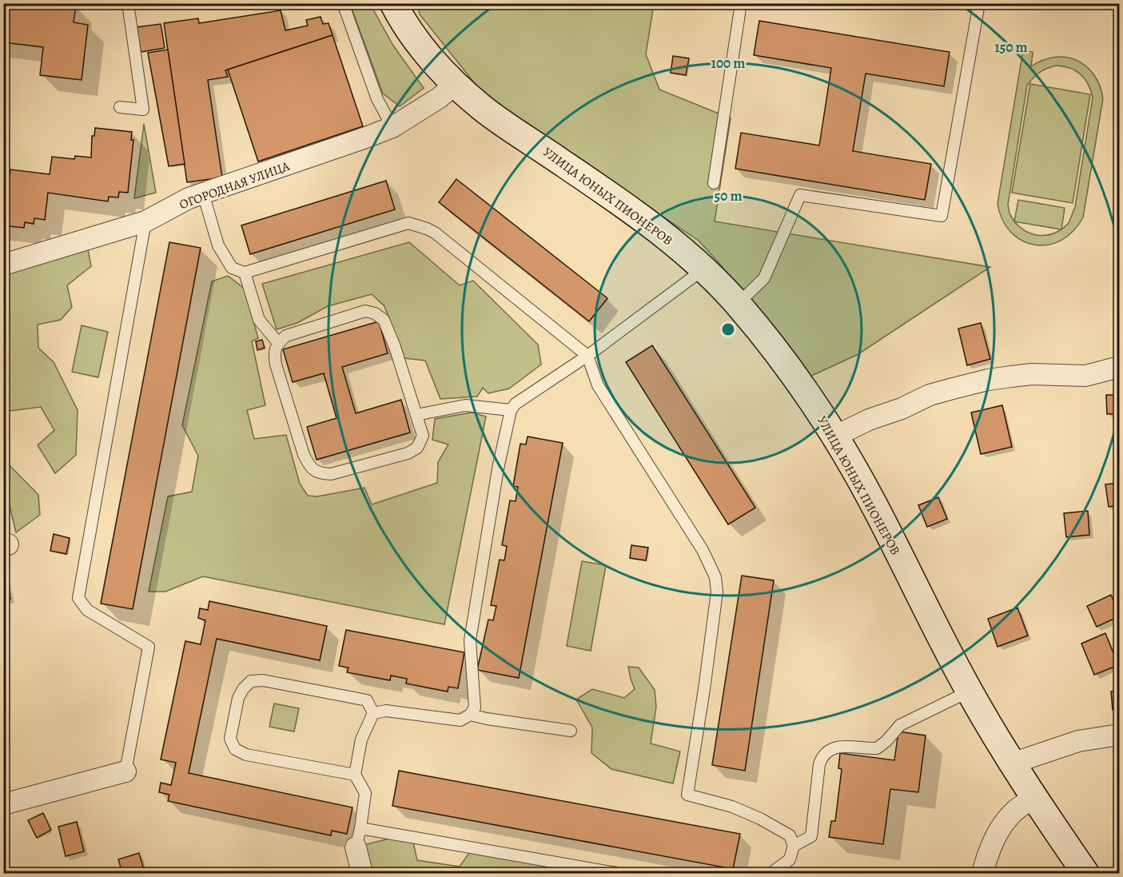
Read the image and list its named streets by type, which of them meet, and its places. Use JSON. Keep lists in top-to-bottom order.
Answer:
{
  "streets": {
    "main road": ["УЛИЦА ЮНЫХ ПИОНЕРОВ"],
    "street": ["ОГОРОДНАЯ УЛИЦА"]
  },
  "crossings": [
    ["ОГОРОДНАЯ УЛИЦА", "УЛИЦА ЮНЫХ ПИОНЕРОВ"]
  ],
  "rings": ["150 m", "100 m", "50 m"]
}
